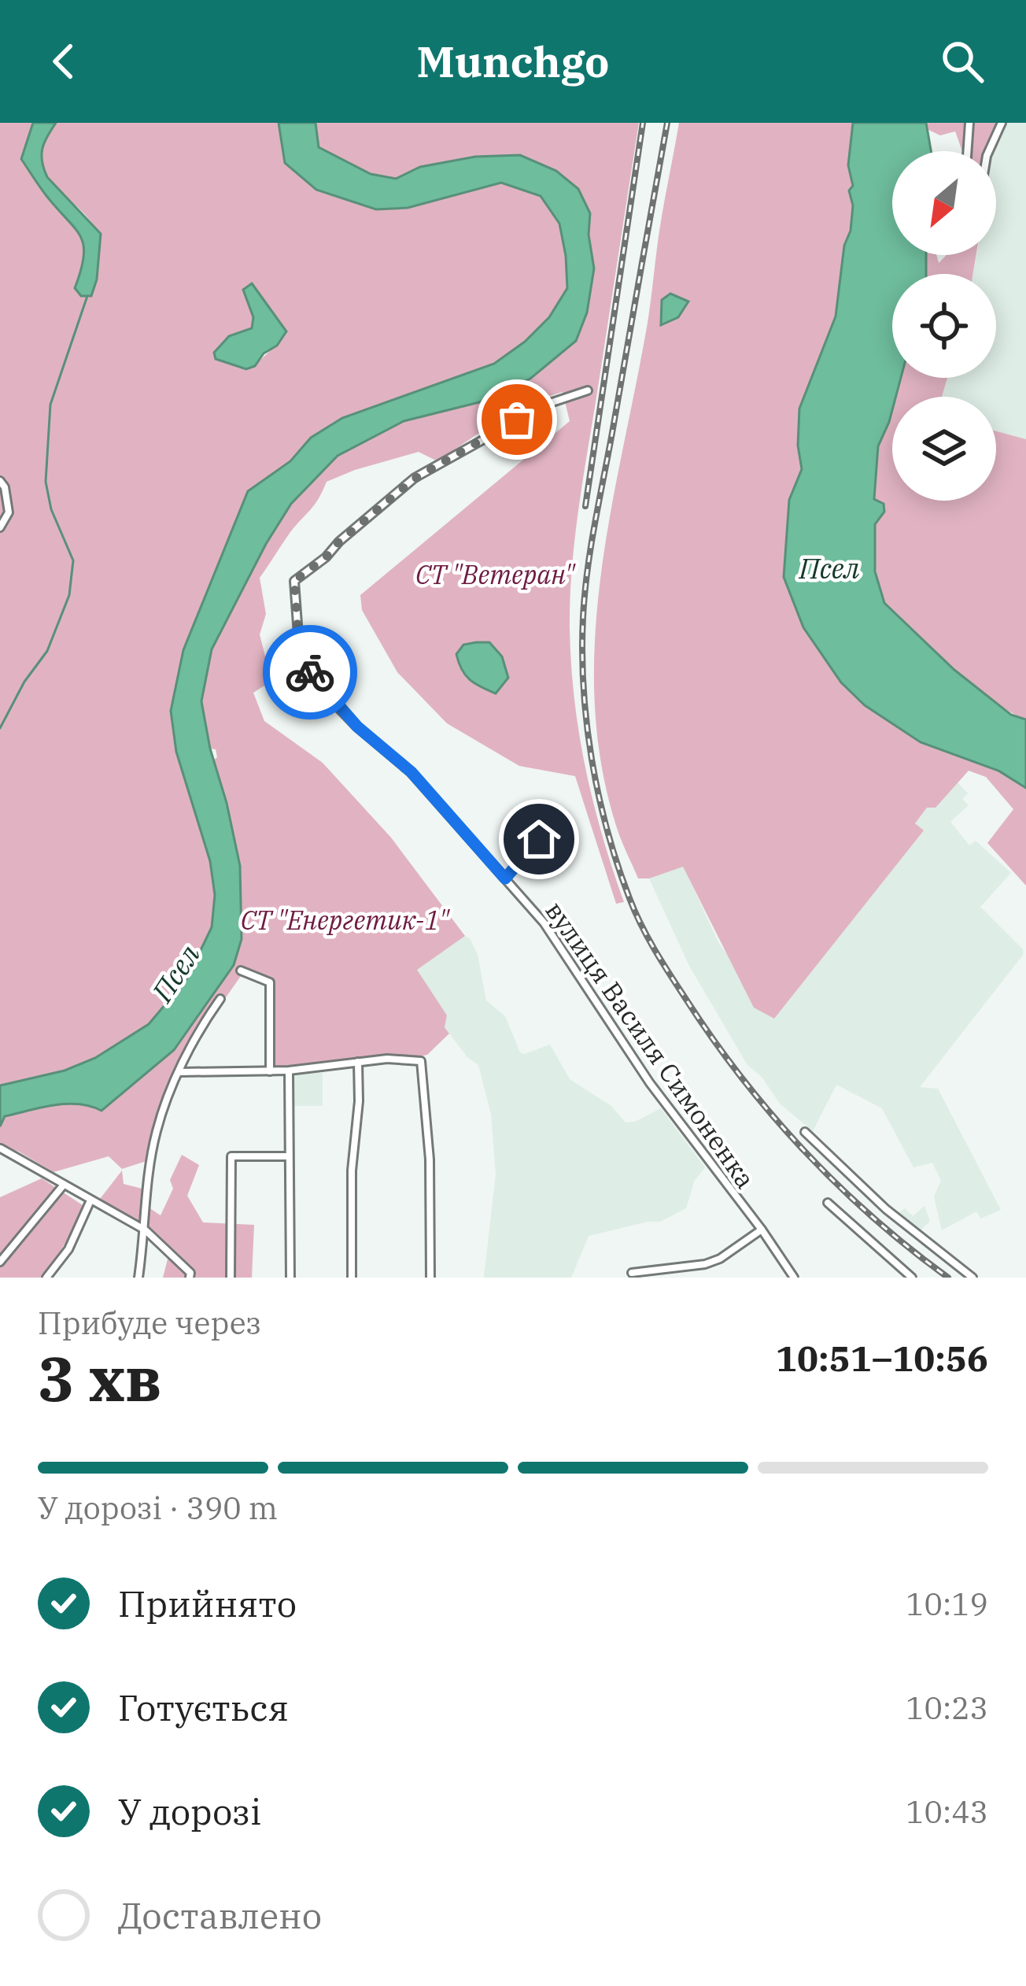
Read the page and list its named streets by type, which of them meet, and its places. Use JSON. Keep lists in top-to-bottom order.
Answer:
{
  "streets": {
    "street": ["вулиця Василя Симоненка"]
  },
  "water": ["Псел"],
  "parks": ["СТ \"Ветеран\"", "СТ \"Енергетик-1\""],
  "north": "bottom left",
  "page": {
    "header": "Munchgo",
    "heading": ["3 хв", "Прибуде через", "10:51–10:56"],
    "bar": "У дорозі · 390 m",
    "list": [
      ["Прийнято", "10:19"],
      ["Готується", "10:23"],
      ["У дорозі", "10:43"],
      "Доставлено"
    ]
  }
}
